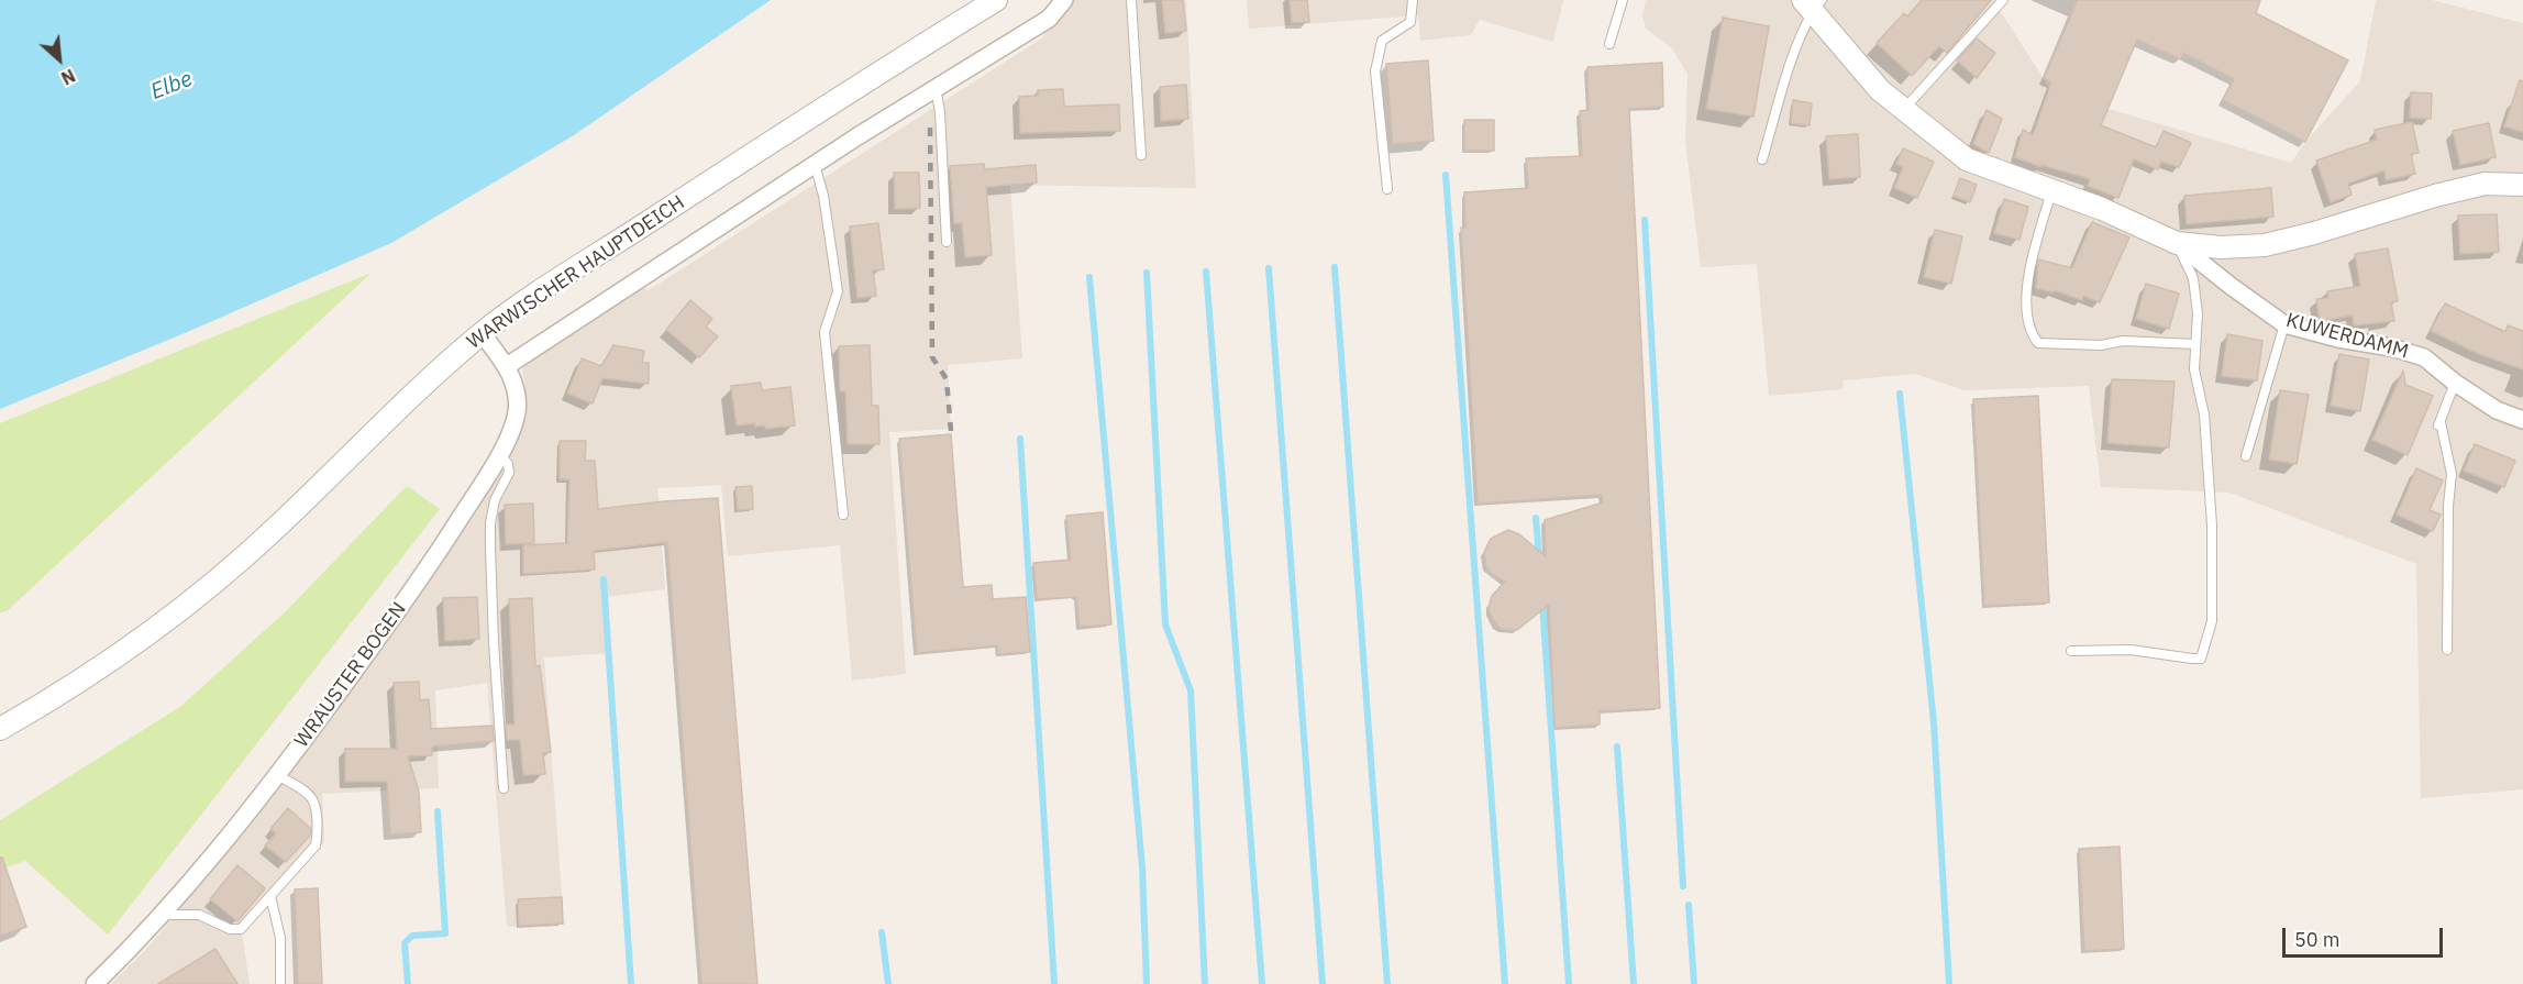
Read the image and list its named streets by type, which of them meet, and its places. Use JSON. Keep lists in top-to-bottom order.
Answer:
{
  "streets": {
    "street": ["WARWISCHER HAUPTDEICH", "KUWERDAMM", "WRAUSTER BOGEN"]
  },
  "crossings": [
    ["WARWISCHER HAUPTDEICH", "WRAUSTER BOGEN"]
  ],
  "water": ["Elbe"],
  "scale_bar": "50 m",
  "north": "bottom right"
}
